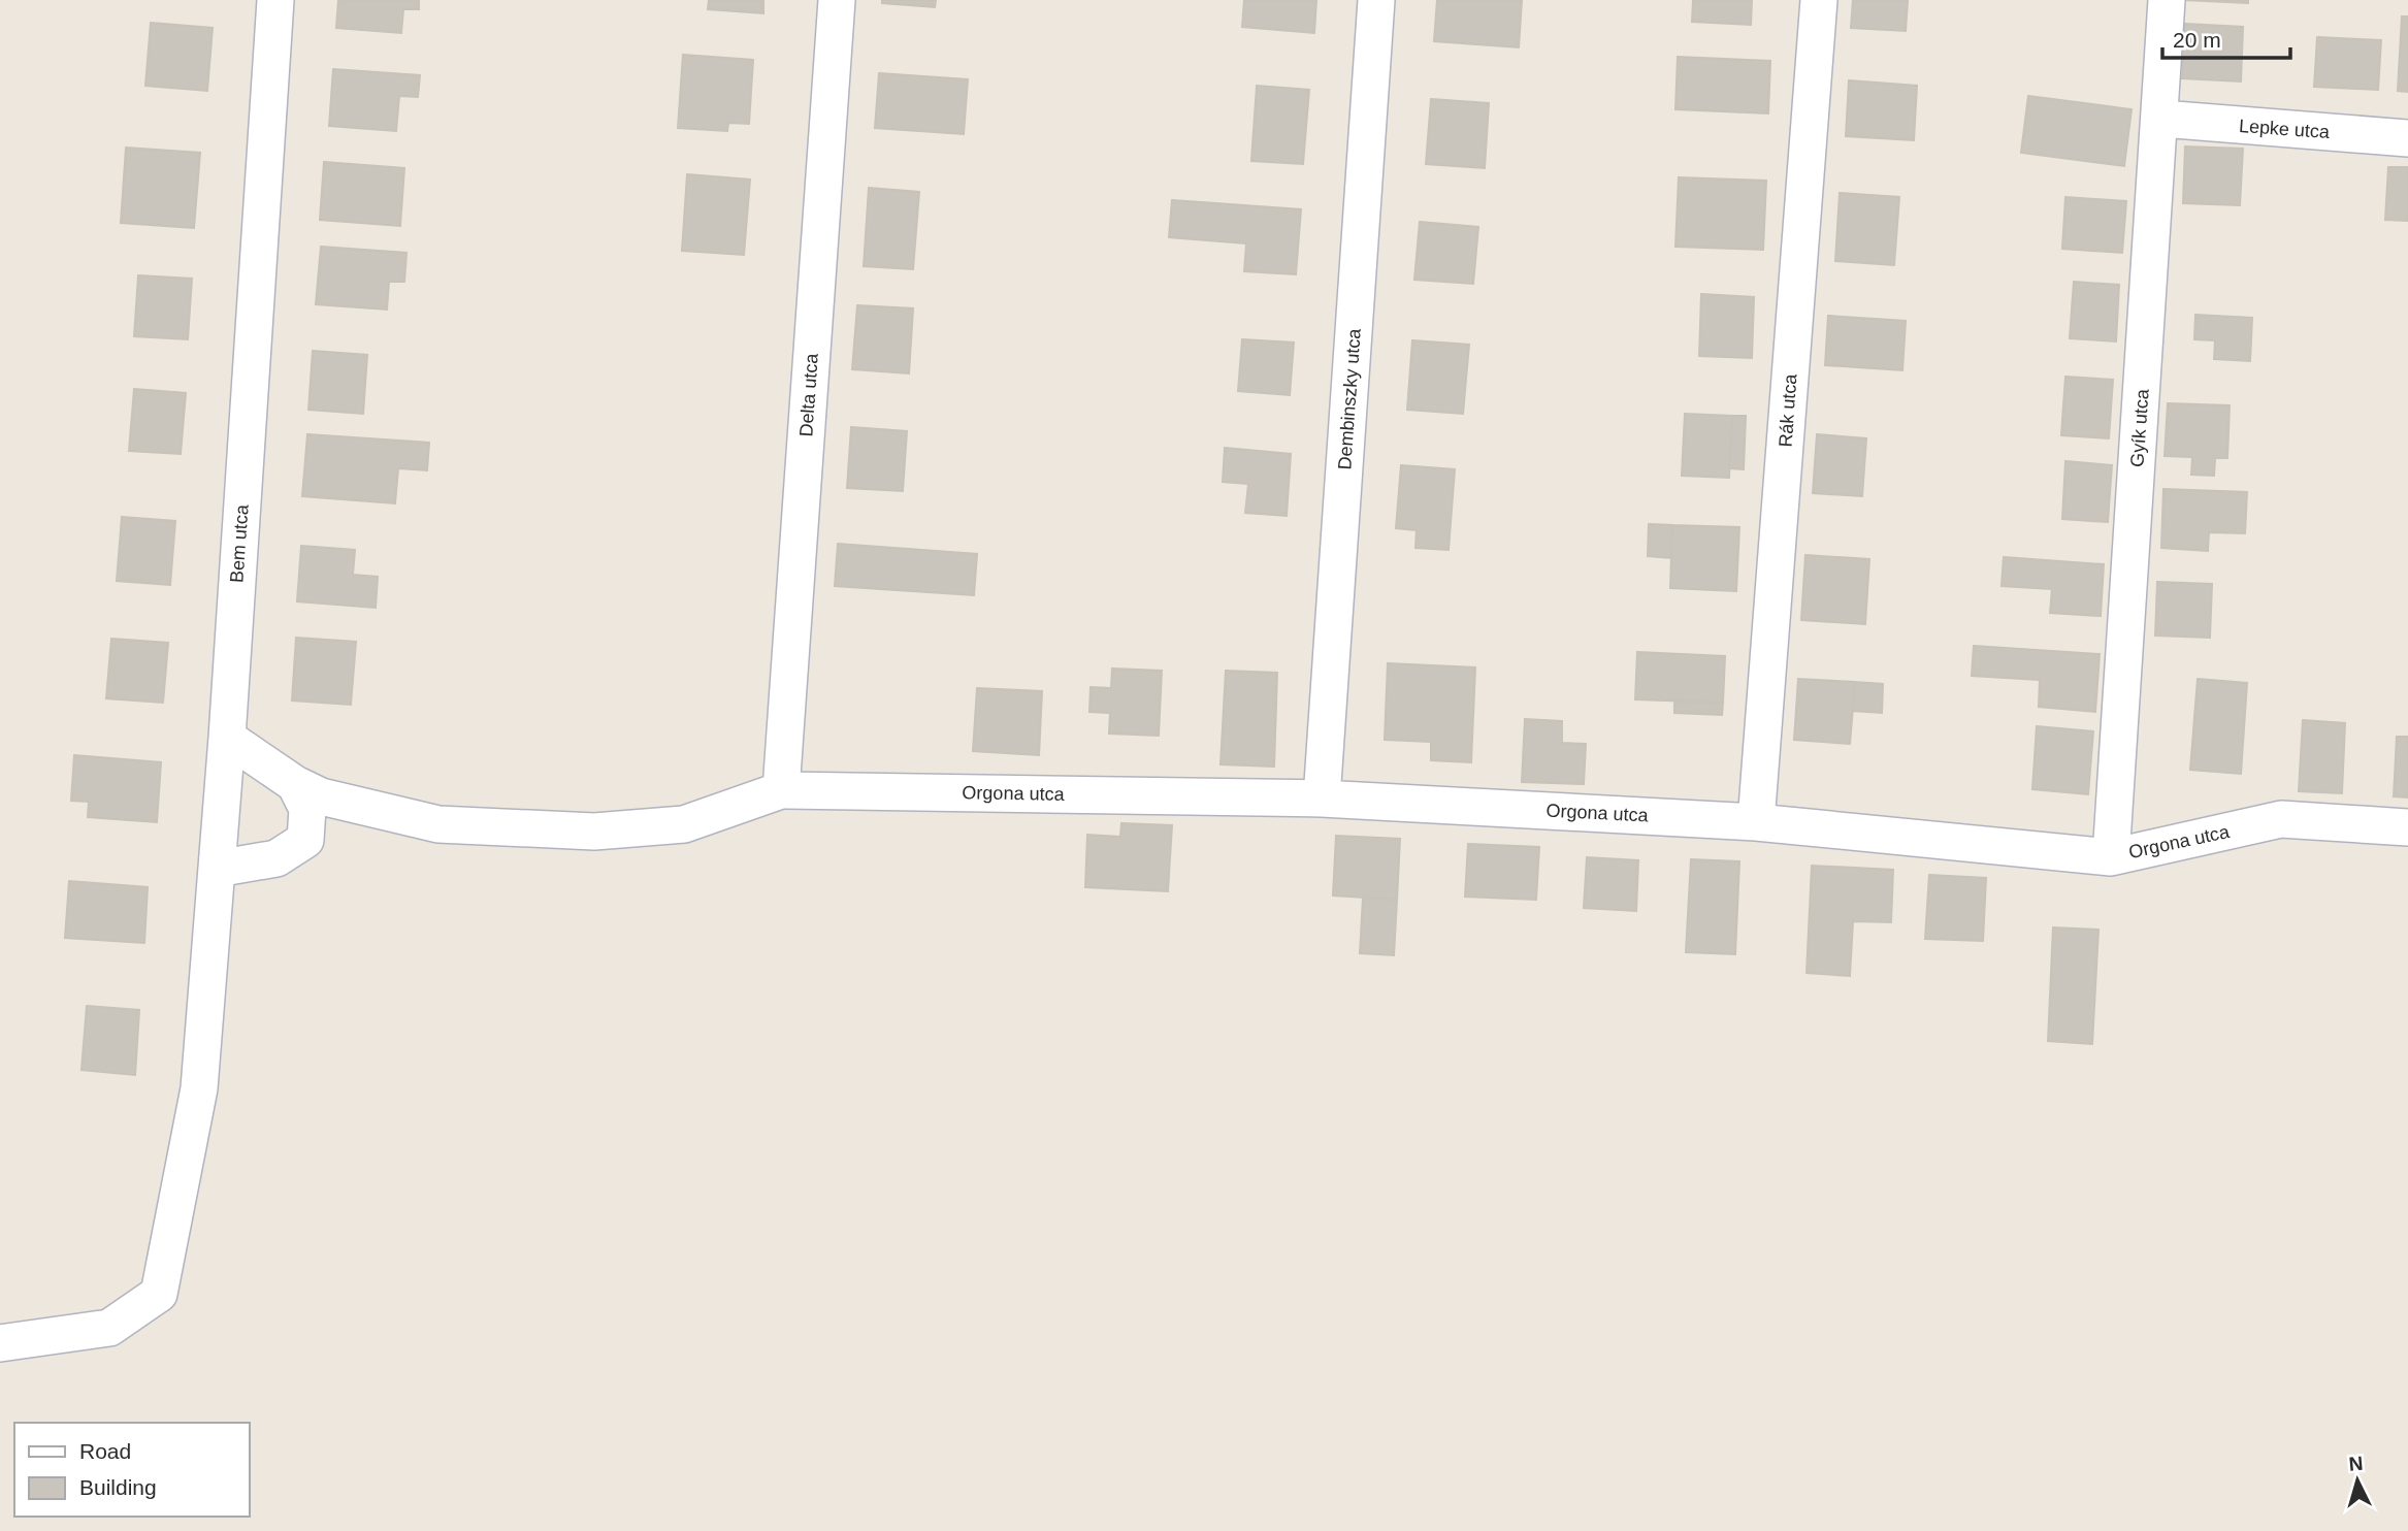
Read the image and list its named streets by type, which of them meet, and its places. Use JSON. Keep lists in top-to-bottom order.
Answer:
{
  "streets": {
    "street": [
      "Lepke utca",
      "Delta utca",
      "Dembinszky utca",
      "Rák utca",
      "Gyík utca",
      "Bem utca",
      "Orgona utca"
    ]
  },
  "crossings": [
    ["Lepke utca", "Gyík utca"],
    ["Delta utca", "Orgona utca"],
    ["Dembinszky utca", "Orgona utca"],
    ["Rák utca", "Orgona utca"],
    ["Gyík utca", "Orgona utca"]
  ],
  "legend": ["Road", "Building"],
  "scale_bar": "20 m",
  "north": "top"
}
